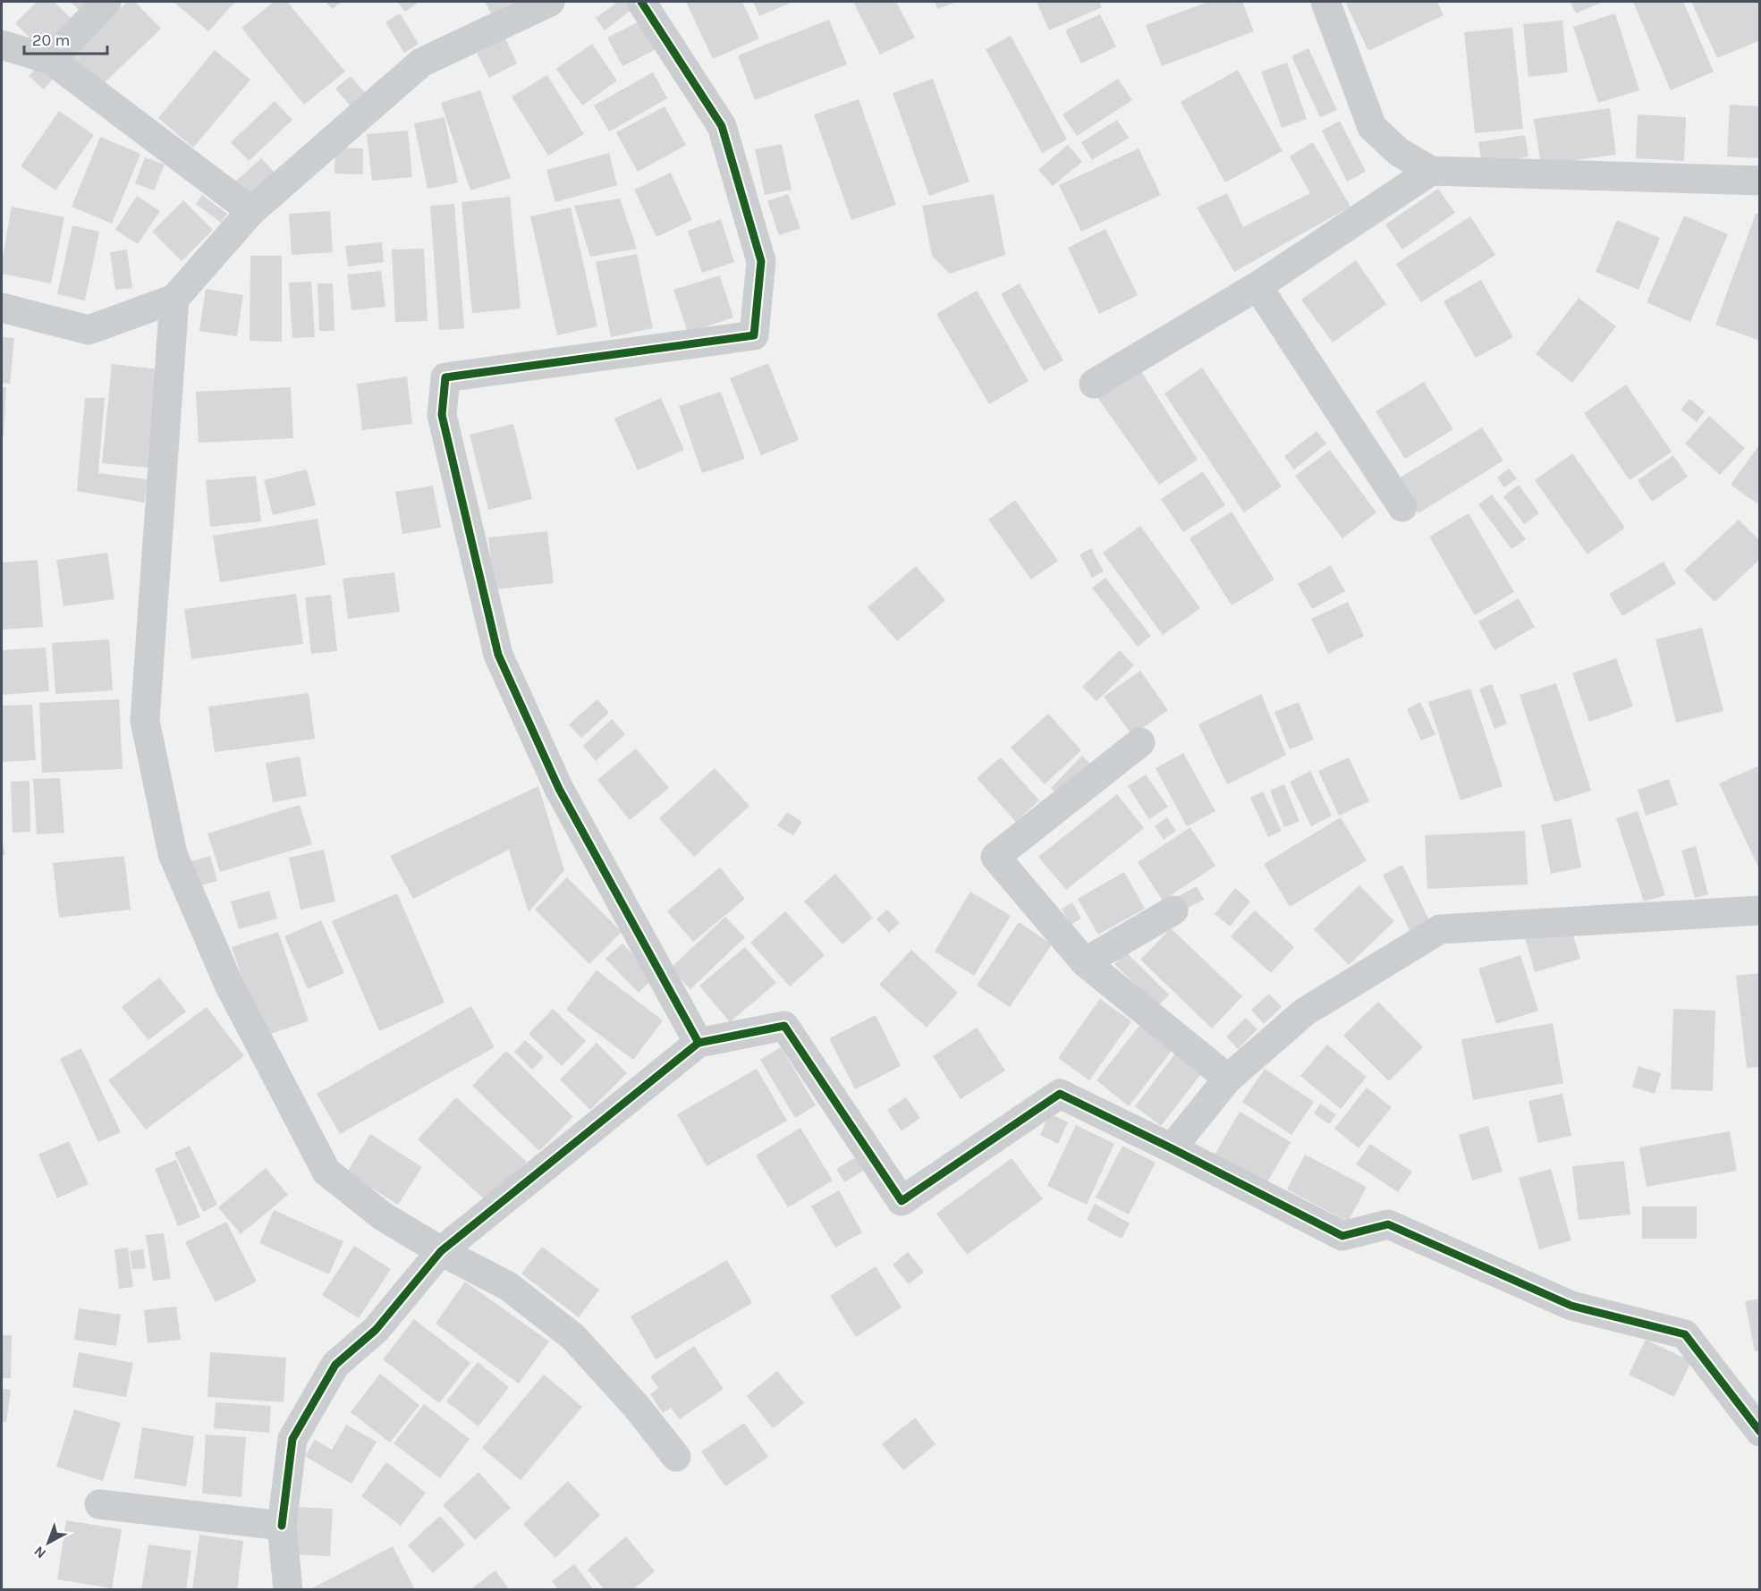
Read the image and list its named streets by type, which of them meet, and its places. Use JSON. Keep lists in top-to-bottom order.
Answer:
{
  "scale_bar": "20 m",
  "north": "bottom left"
}
